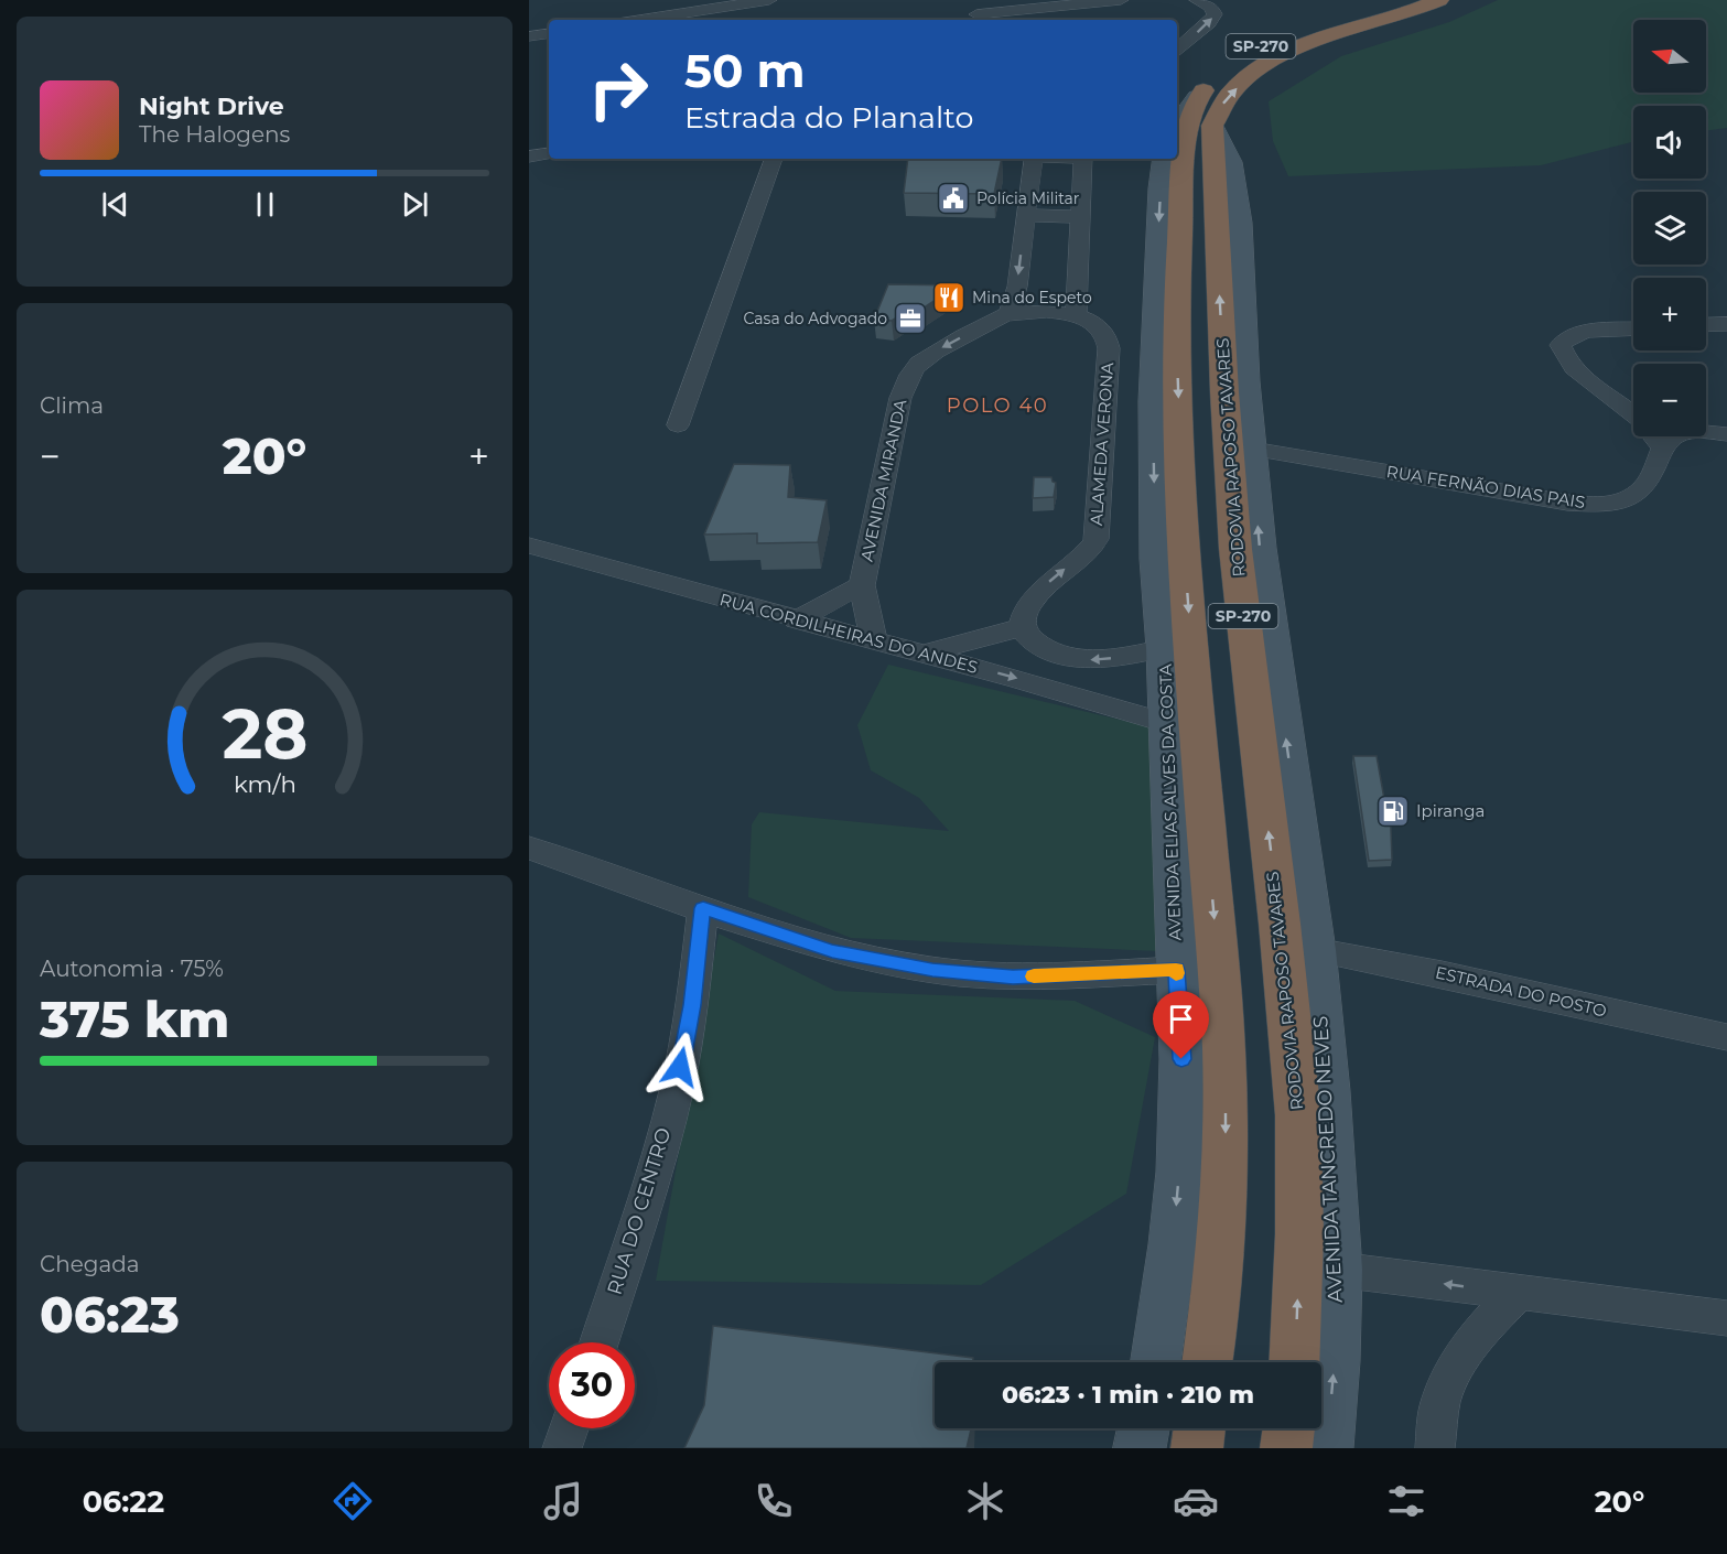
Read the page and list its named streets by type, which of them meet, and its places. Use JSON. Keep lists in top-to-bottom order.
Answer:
{
  "streets": {
    "highway": ["SP-270", "RODOVIA RAPOSO TAVARES"],
    "main road": ["AVENIDA ELIAS ALVES DA COSTA", "AVENIDA TANCREDO NEVES"],
    "street": [
      "ALAMEDA VERONA",
      "AVENIDA MIRANDA",
      "RUA FERNÃO DIAS PAIS",
      "RUA CORDILHEIRAS DO ANDES",
      "ESTRADA DO POSTO",
      "RUA DO CENTRO"
    ]
  },
  "crossings": [
    ["SP-270", "RODOVIA RAPOSO TAVARES"],
    ["SP-270", "AVENIDA TANCREDO NEVES"],
    ["RODOVIA RAPOSO TAVARES", "AVENIDA TANCREDO NEVES"],
    ["AVENIDA MIRANDA", "RUA CORDILHEIRAS DO ANDES"],
    ["RUA FERNÃO DIAS PAIS", "AVENIDA TANCREDO NEVES"],
    ["RUA CORDILHEIRAS DO ANDES", "AVENIDA ELIAS ALVES DA COSTA"],
    ["ESTRADA DO POSTO", "AVENIDA TANCREDO NEVES"]
  ],
  "one_way": ["ALAMEDA VERONA", "AVENIDA ELIAS ALVES DA COSTA", "AVENIDA TANCREDO NEVES"],
  "districts": ["POLO 40"],
  "places": {
    "public building": ["Polícia Militar"],
    "restaurant": ["Mina do Espeto"],
    "office": ["Casa do Advogado"],
    "fuel station": ["Ipiranga"]
  },
  "north": "left",
  "page": {
    "map_buttons": ["+", "−"],
    "turn": ["50 m", "Estrada do Planalto"],
    "song": ["Night Drive", "The Halogens"],
    "tile": [
      "Clima",
      ["Autonomia · 75%", "375 km"],
      ["Chegada", "06:23"]
    ],
    "heat": ["−", "20°", "+"],
    "limit": "30",
    "trip": "06:23 · 1 min · 210 m",
    "tabs": ["06:22", "20°"],
    "gauge": ["28", "km/h"]
  }
}
